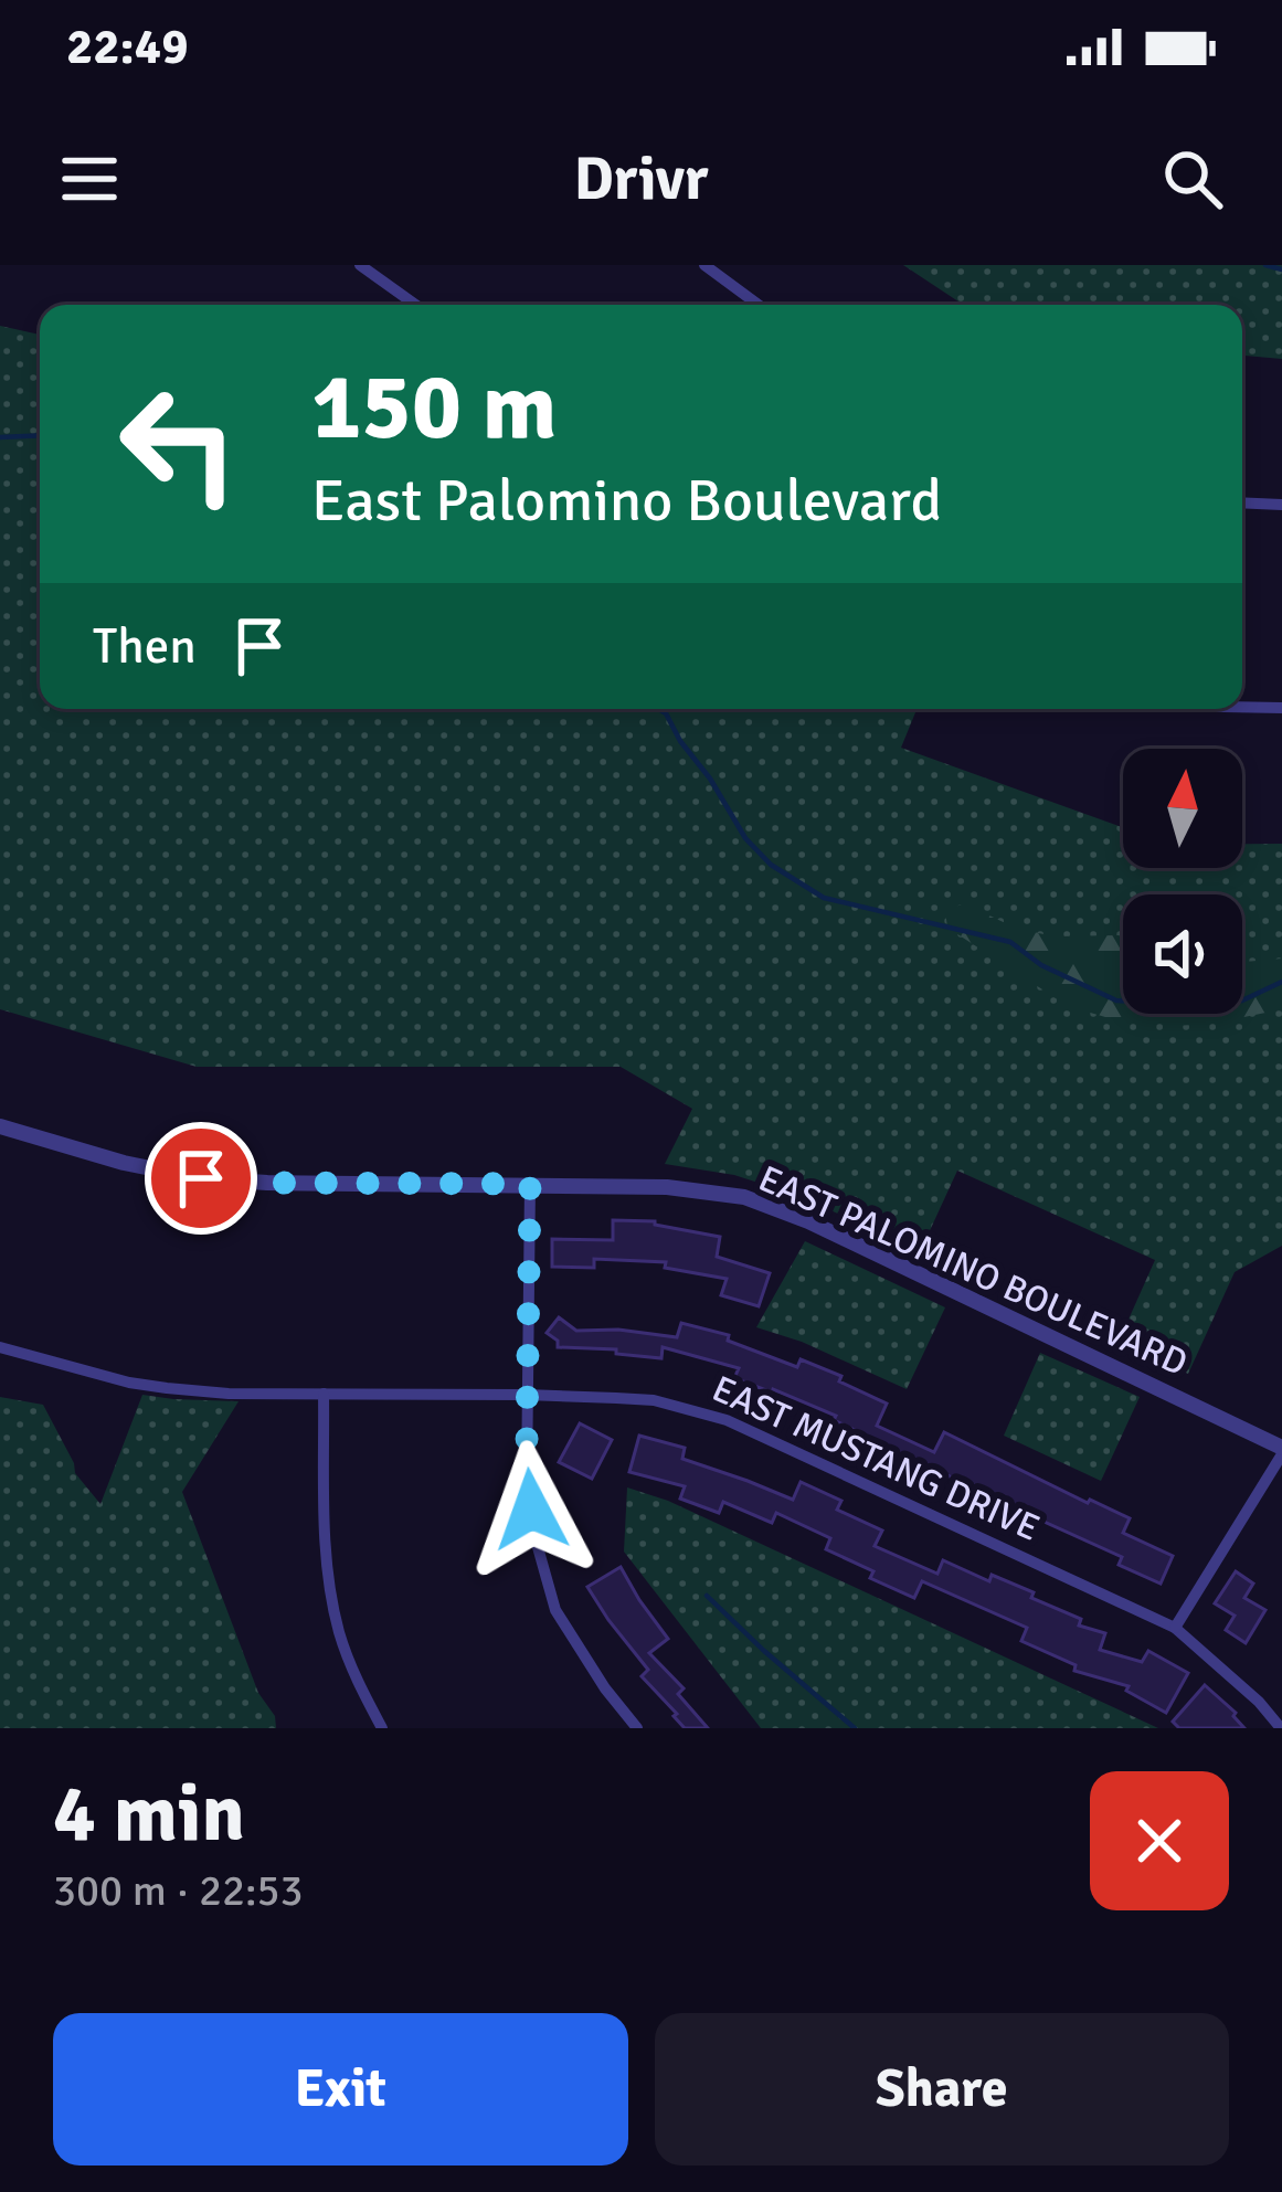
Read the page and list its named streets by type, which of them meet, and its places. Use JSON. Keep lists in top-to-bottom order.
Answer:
{
  "streets": {
    "street": ["EAST PALOMINO BOULEVARD", "EAST MUSTANG DRIVE"]
  },
  "north": "top",
  "page": {
    "status": "22:49",
    "header": "Drivr",
    "turn": ["150 m", "East Palomino Boulevard"],
    "then": "Then",
    "heading": ["4 min", "300 m · 22:53"],
    "buttons": ["Exit", "Share"]
  }
}
